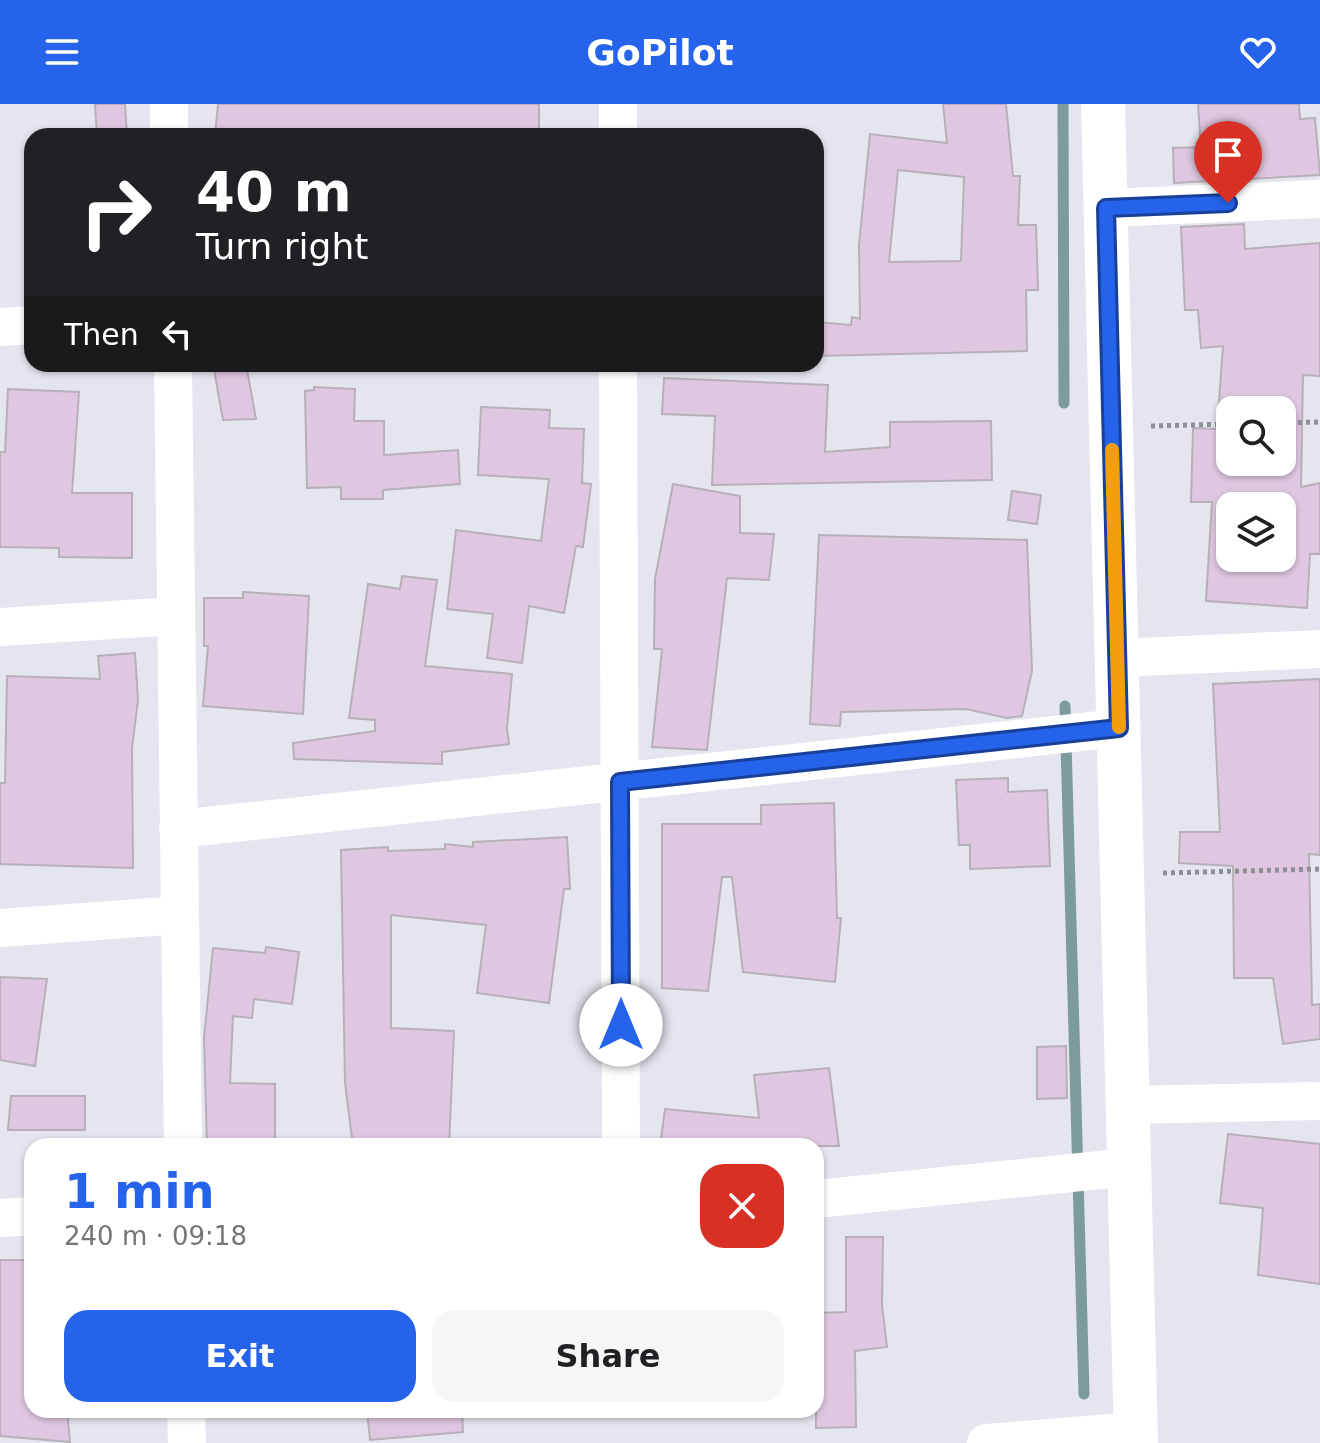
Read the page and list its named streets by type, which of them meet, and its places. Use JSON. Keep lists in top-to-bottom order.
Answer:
{
  "page": {
    "header": "GoPilot",
    "turn": ["40 m", "Turn right"],
    "then": "Then",
    "heading": ["1 min", "240 m · 09:18"],
    "buttons": ["Exit", "Share"]
  }
}
